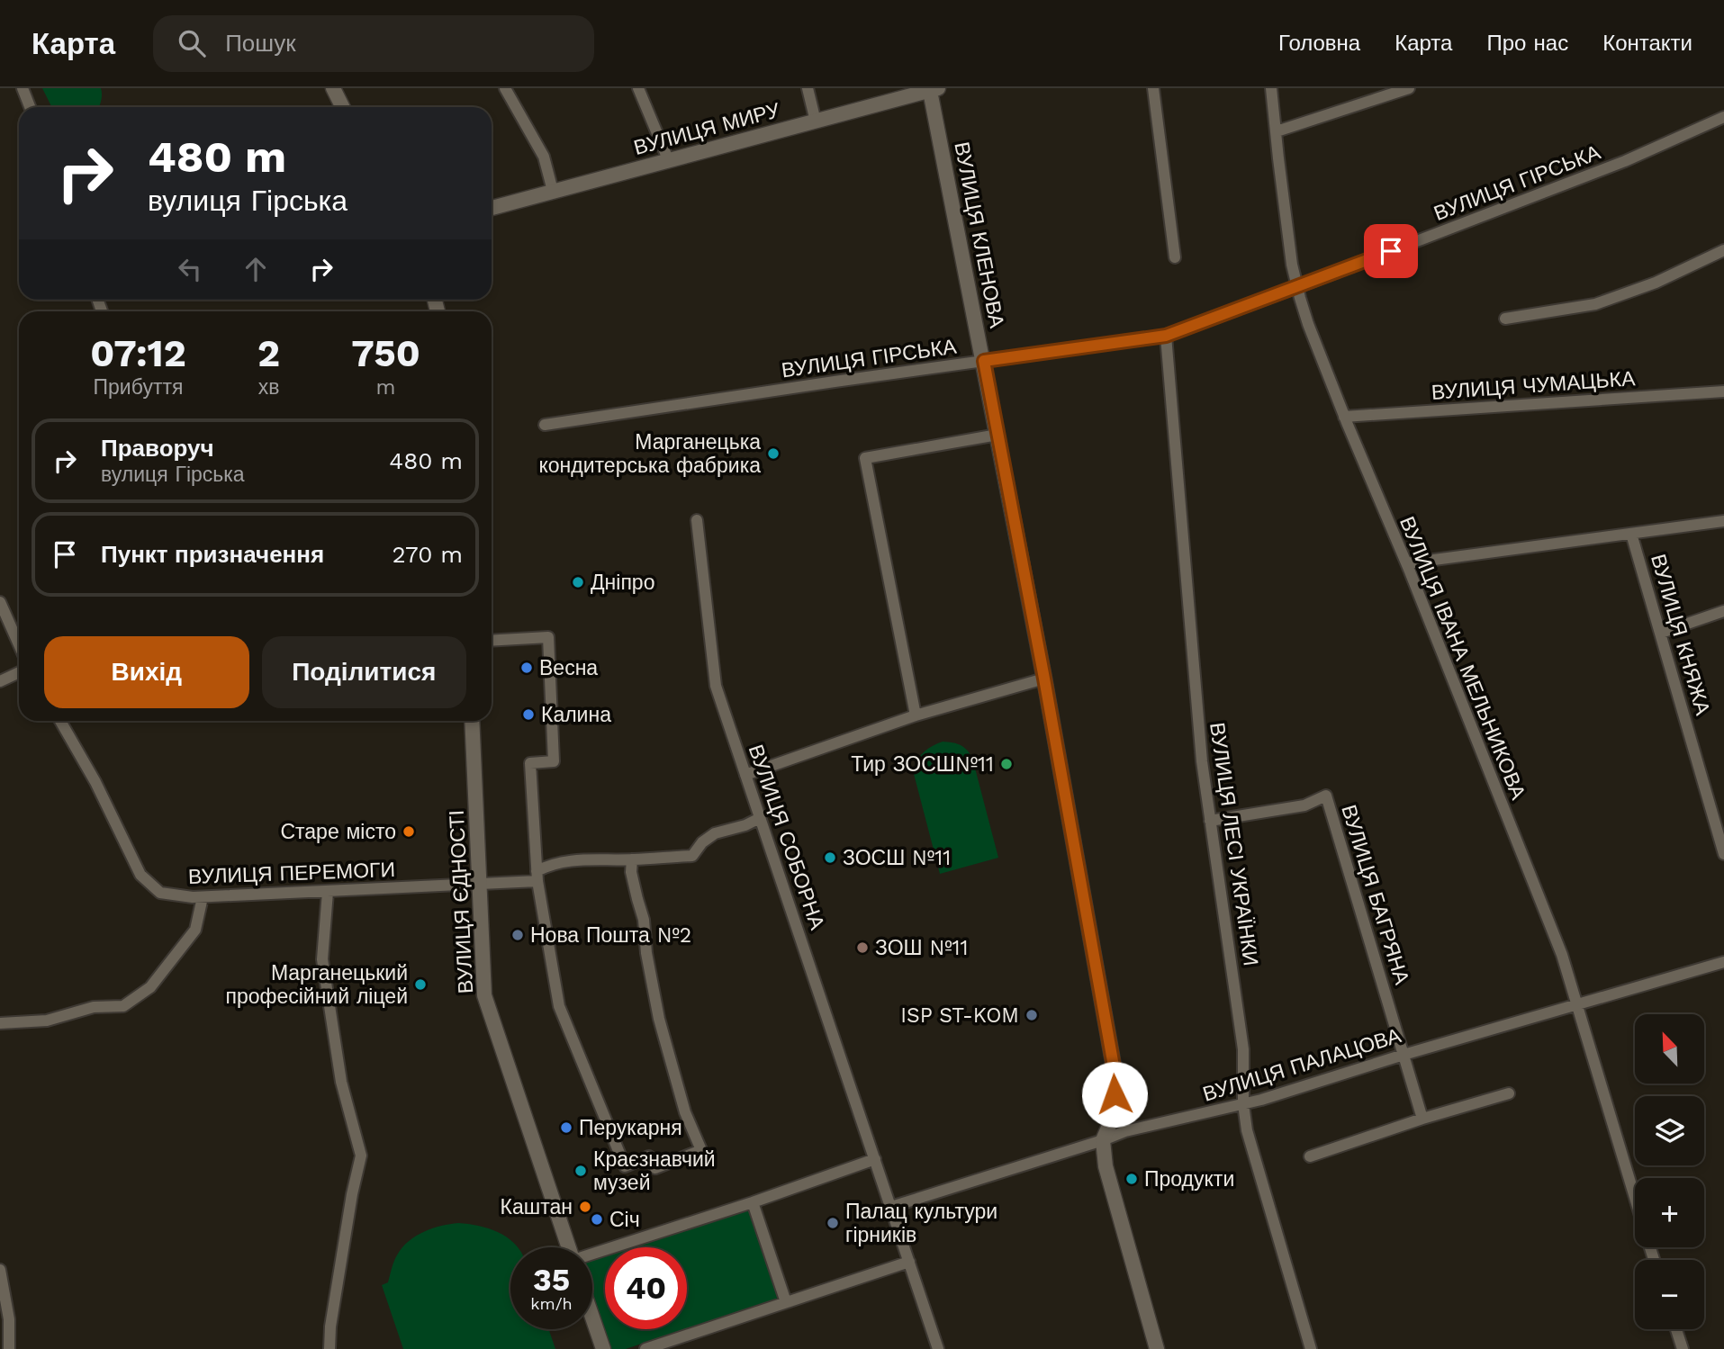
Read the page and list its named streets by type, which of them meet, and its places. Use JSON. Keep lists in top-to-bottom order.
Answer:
{
  "streets": {
    "street": [
      "ВУЛИЦЯ МИРУ",
      "ВУЛИЦЯ ГІРСЬКА",
      "ВУЛИЦЯ КЛЕНОВА",
      "ВУЛИЦЯ ЧУМАЦЬКА",
      "ВУЛИЦЯ КНЯЖА",
      "ВУЛИЦЯ ІВАНА МЕЛЬНИКОВА",
      "ВУЛИЦЯ СОБОРНА",
      "ВУЛИЦЯ ЛЕСІ УКРАЇНКИ",
      "ВУЛИЦЯ ПЕРЕМОГИ",
      "ВУЛИЦЯ БАГРЯНА",
      "ВУЛИЦЯ ЄДНОСТІ",
      "ВУЛИЦЯ ПАЛАЦОВА"
    ]
  },
  "crossings": [
    ["ВУЛИЦЯ МИРУ", "ВУЛИЦЯ КЛЕНОВА"],
    ["ВУЛИЦЯ ГІРСЬКА", "ВУЛИЦЯ КЛЕНОВА"],
    ["ВУЛИЦЯ ГІРСЬКА", "ВУЛИЦЯ ІВАНА МЕЛЬНИКОВА"],
    ["ВУЛИЦЯ ГІРСЬКА", "ВУЛИЦЯ ЛЕСІ УКРАЇНКИ"],
    ["ВУЛИЦЯ КЛЕНОВА", "ВУЛИЦЯ ПАЛАЦОВА"],
    ["ВУЛИЦЯ ЧУМАЦЬКА", "ВУЛИЦЯ ІВАНА МЕЛЬНИКОВА"],
    ["ВУЛИЦЯ КНЯЖА", "ВУЛИЦЯ ІВАНА МЕЛЬНИКОВА"],
    ["ВУЛИЦЯ ІВАНА МЕЛЬНИКОВА", "ВУЛИЦЯ ПАЛАЦОВА"],
    ["ВУЛИЦЯ СОБОРНА", "ВУЛИЦЯ ПЕРЕМОГИ"],
    ["ВУЛИЦЯ СОБОРНА", "ВУЛИЦЯ ПАЛАЦОВА"],
    ["ВУЛИЦЯ ЛЕСІ УКРАЇНКИ", "ВУЛИЦЯ БАГРЯНА"],
    ["ВУЛИЦЯ ЛЕСІ УКРАЇНКИ", "ВУЛИЦЯ ПАЛАЦОВА"],
    ["ВУЛИЦЯ ПЕРЕМОГИ", "ВУЛИЦЯ ЄДНОСТІ"],
    ["ВУЛИЦЯ БАГРЯНА", "ВУЛИЦЯ ПАЛАЦОВА"]
  ],
  "places": [
    "Марганецька кондитерська фабрика",
    "Дніпро",
    "Весна",
    "Калина",
    "Тир ЗОСШ№11",
    "Старе місто",
    "ЗОСШ №11",
    "Нова Пошта №2",
    "ЗОШ №11",
    "Марганецький професійний ліцей",
    "ISP ST-KOM",
    "Перукарня",
    "Краєзнавчий музей",
    "Продукти",
    "Каштан",
    "Січ",
    "Палац культури гірників"
  ],
  "north": "top left",
  "page": {
    "header": "Карта",
    "search": "Пошук",
    "nav": [
      "Головна",
      "Карта",
      "Про нас",
      "Контакти"
    ],
    "turn": ["480 m", "вулиця Гірська"],
    "eta": [
      "07:12",
      "Прибуття",
      "2",
      "хв",
      "750",
      "m"
    ],
    "list": [
      {
        "name": "Праворуч",
        "note": "вулиця Гірська",
        "value": "480 m"
      },
      {
        "name": "Пункт призначення",
        "value": "270 m"
      }
    ],
    "buttons": ["Вихід", "Поділитися"],
    "map_buttons": ["+", "−"],
    "speed": "35 km/h",
    "limit": "40"
  }
}
